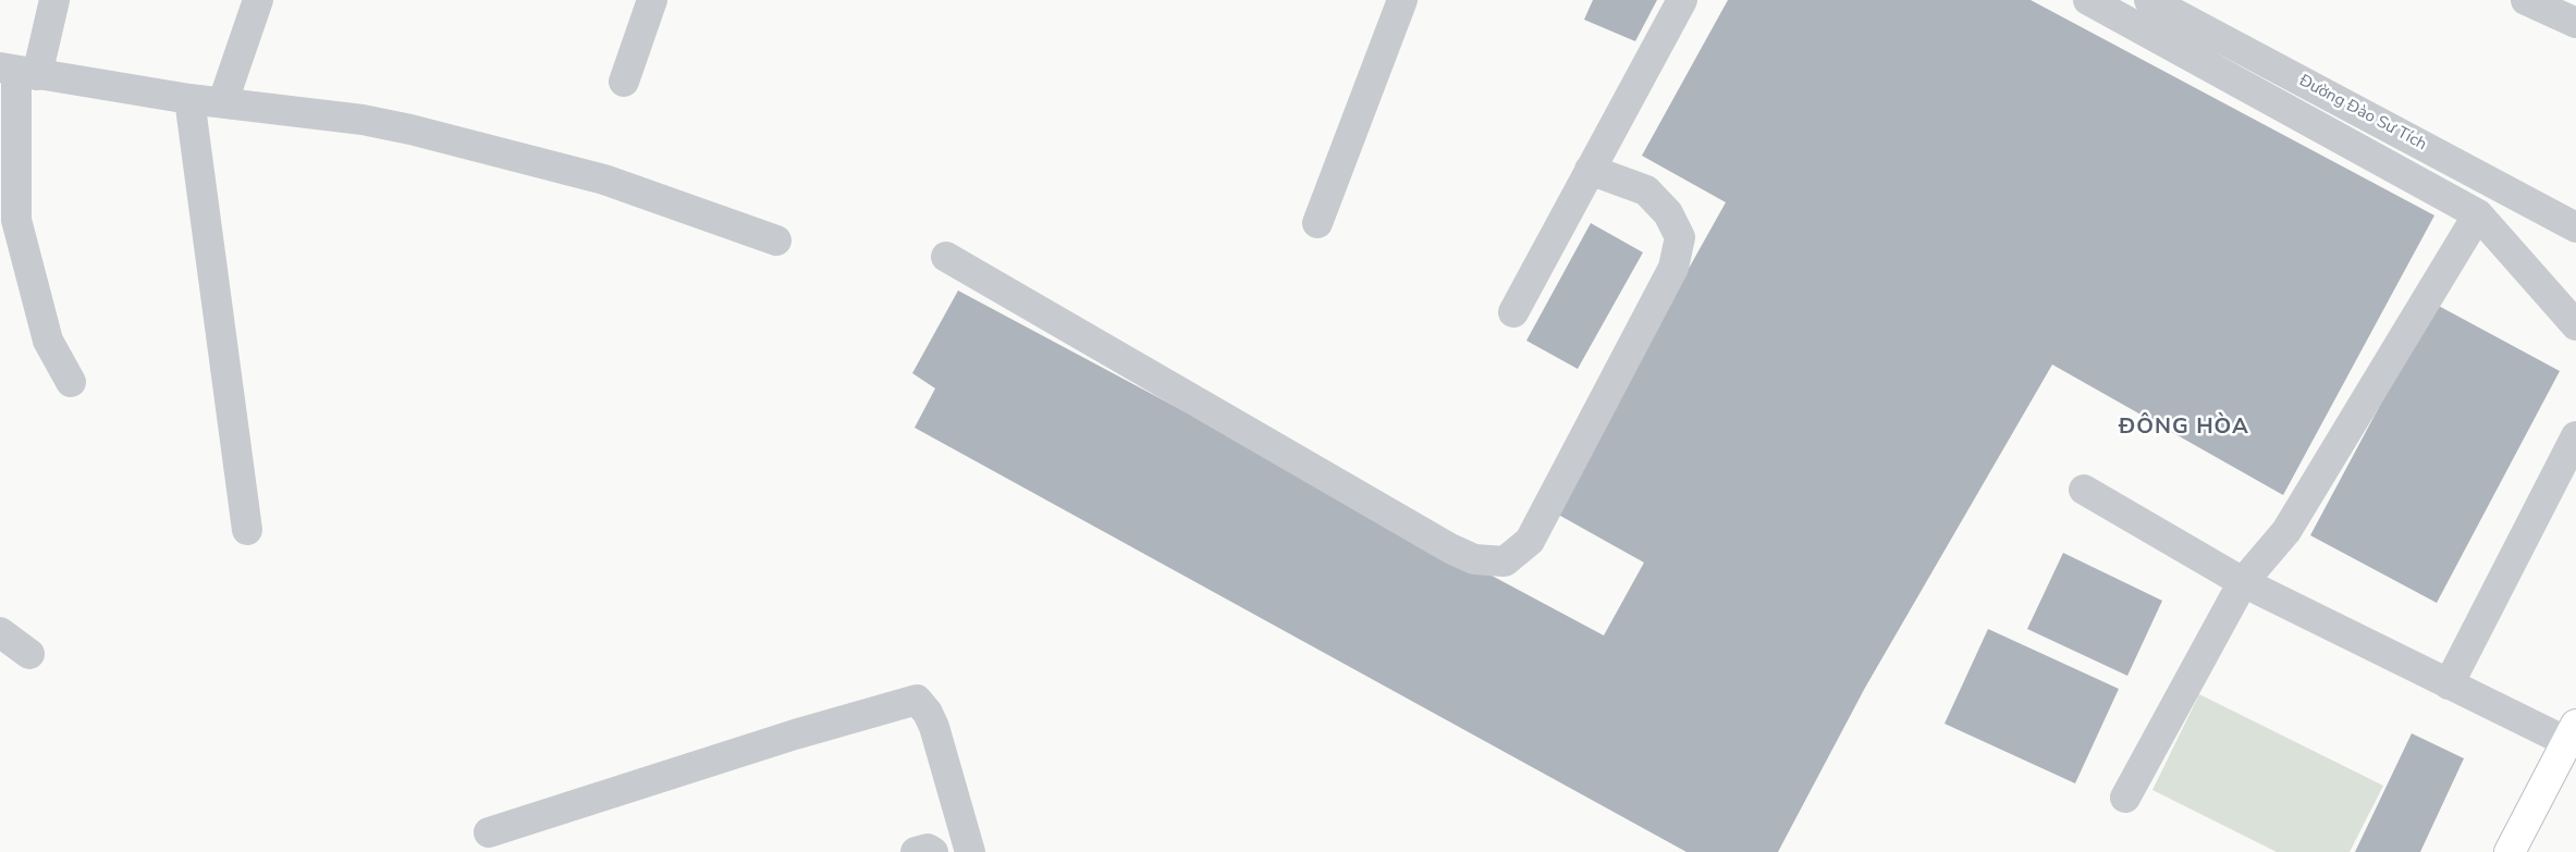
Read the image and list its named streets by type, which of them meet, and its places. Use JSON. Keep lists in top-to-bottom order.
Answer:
{
  "streets": {
    "street": ["Đường Đào Sư Tích"]
  },
  "districts": ["ĐÔNG HÒA"]
}
